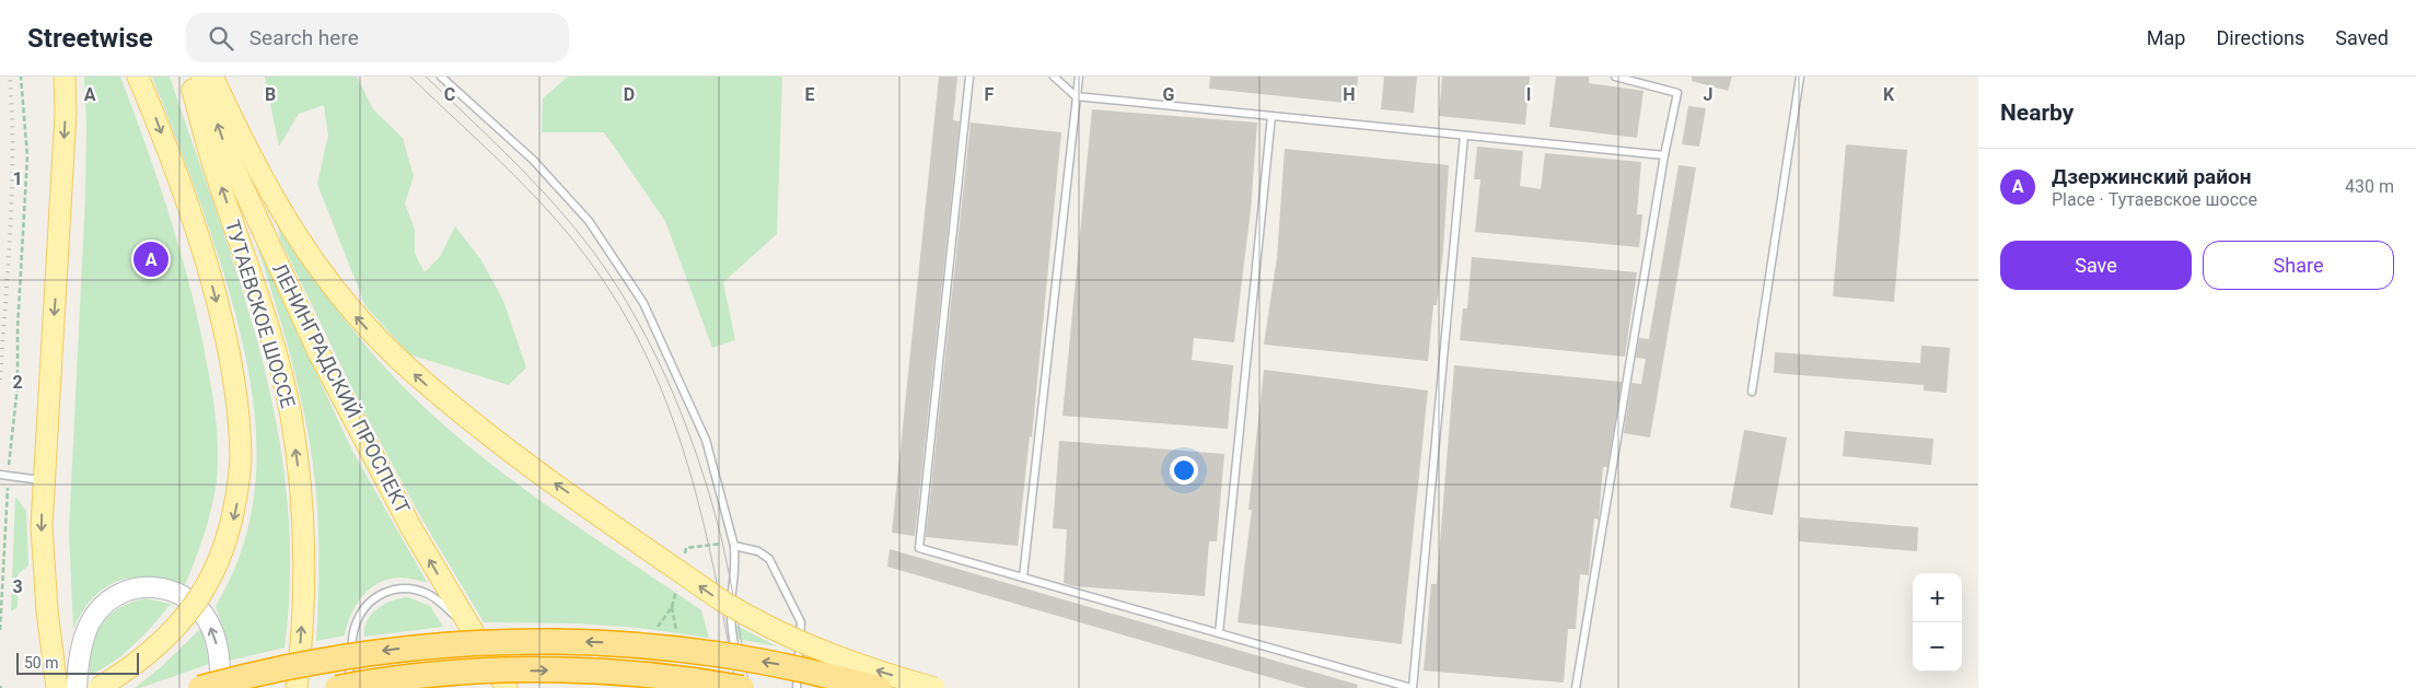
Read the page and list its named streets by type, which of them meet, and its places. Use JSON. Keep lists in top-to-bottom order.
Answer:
{
  "streets": {
    "main road": ["ТУТАЕВСКОЕ ШОССЕ", "ЛЕНИНГРАДСКИЙ ПРОСПЕКТ"]
  },
  "one_way": ["ТУТАЕВСКОЕ ШОССЕ", "ЛЕНИНГРАДСКИЙ ПРОСПЕКТ"],
  "scale_bar": "50 m",
  "page": {
    "header": "Streetwise",
    "search": "Search here",
    "nav": ["Map", "Directions", "Saved"],
    "heading": "Nearby",
    "list": [
      {
        "mark": "A",
        "name": "Дзержинский район",
        "note": "Place · Тутаевское шоссе",
        "value": "430 m"
      }
    ],
    "buttons": ["Save", "Share"],
    "pins": "A",
    "map_buttons": ["+", "−"],
    "scale": "50 m"
  },
  "grid": {
    "columns": [
      "A",
      "B",
      "C",
      "D",
      "E",
      "F",
      "G",
      "H",
      "I",
      "J",
      "K"
    ],
    "rows": ["1", "2", "3"]
  }
}
